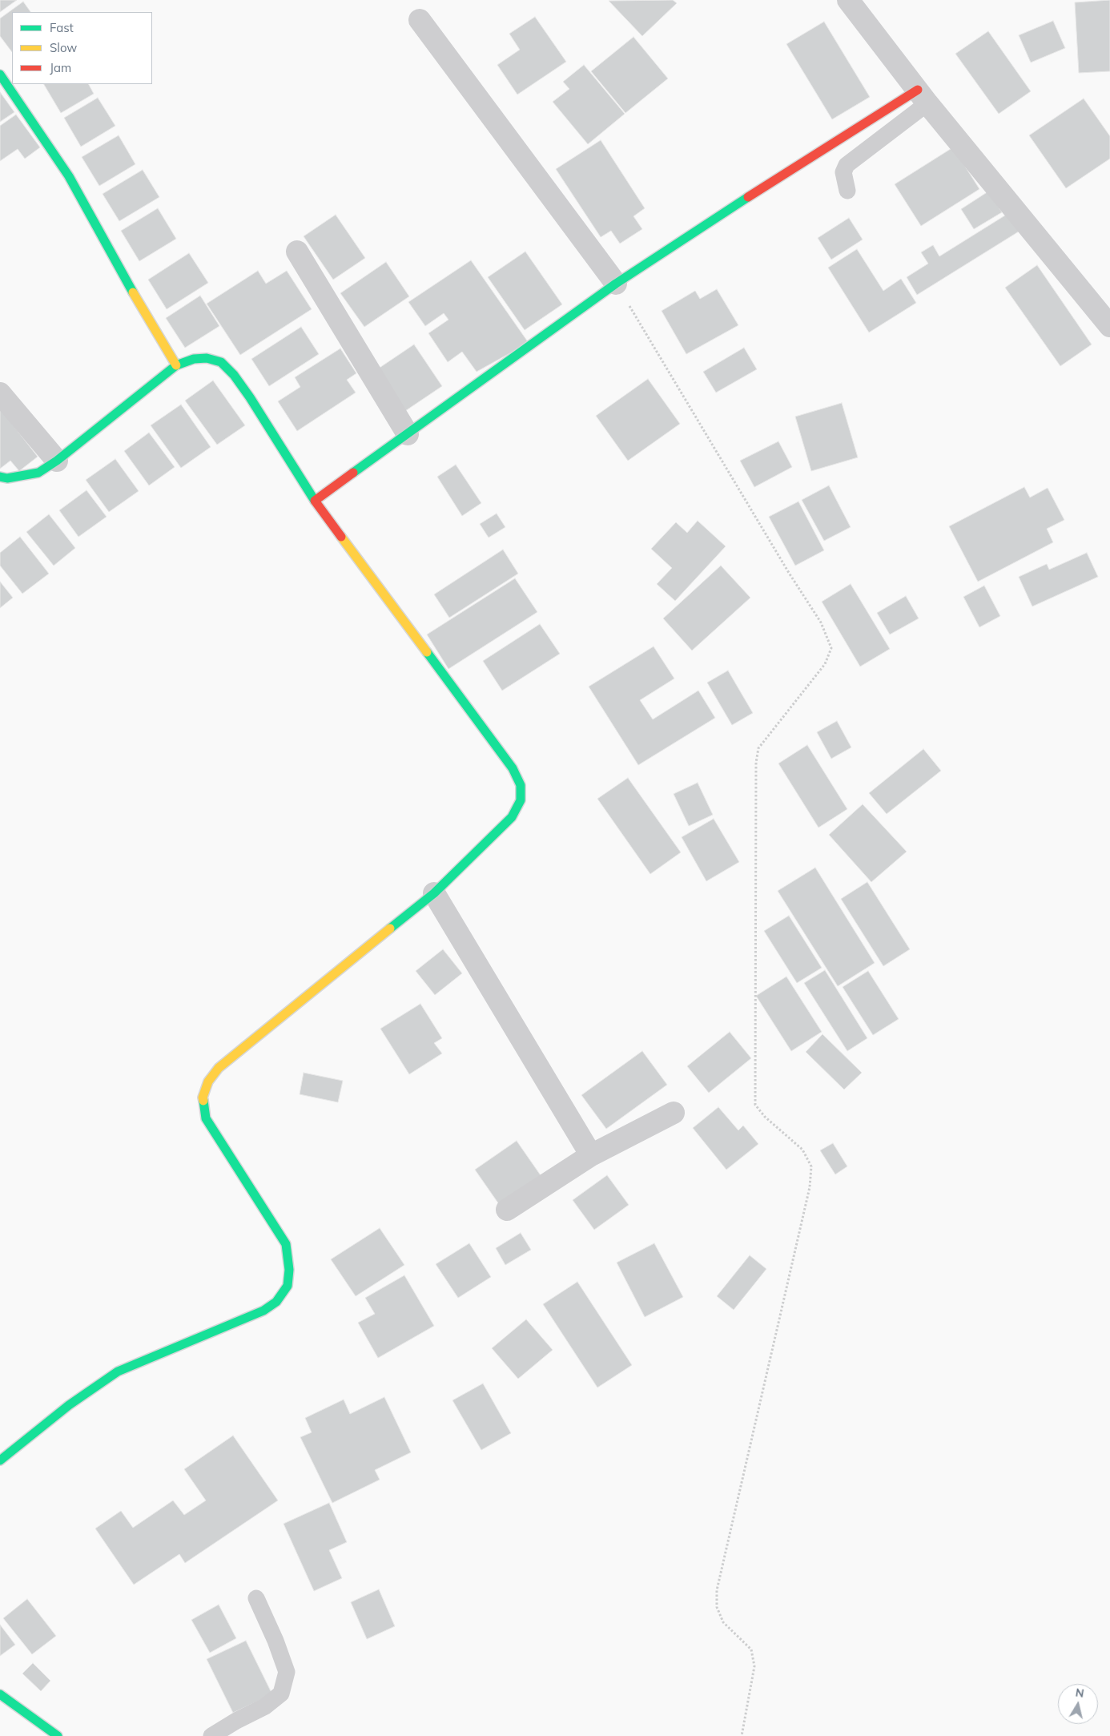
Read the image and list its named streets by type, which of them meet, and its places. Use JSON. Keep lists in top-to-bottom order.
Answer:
{
  "legend": ["Fast", "Slow", "Jam"],
  "north": "top"
}
